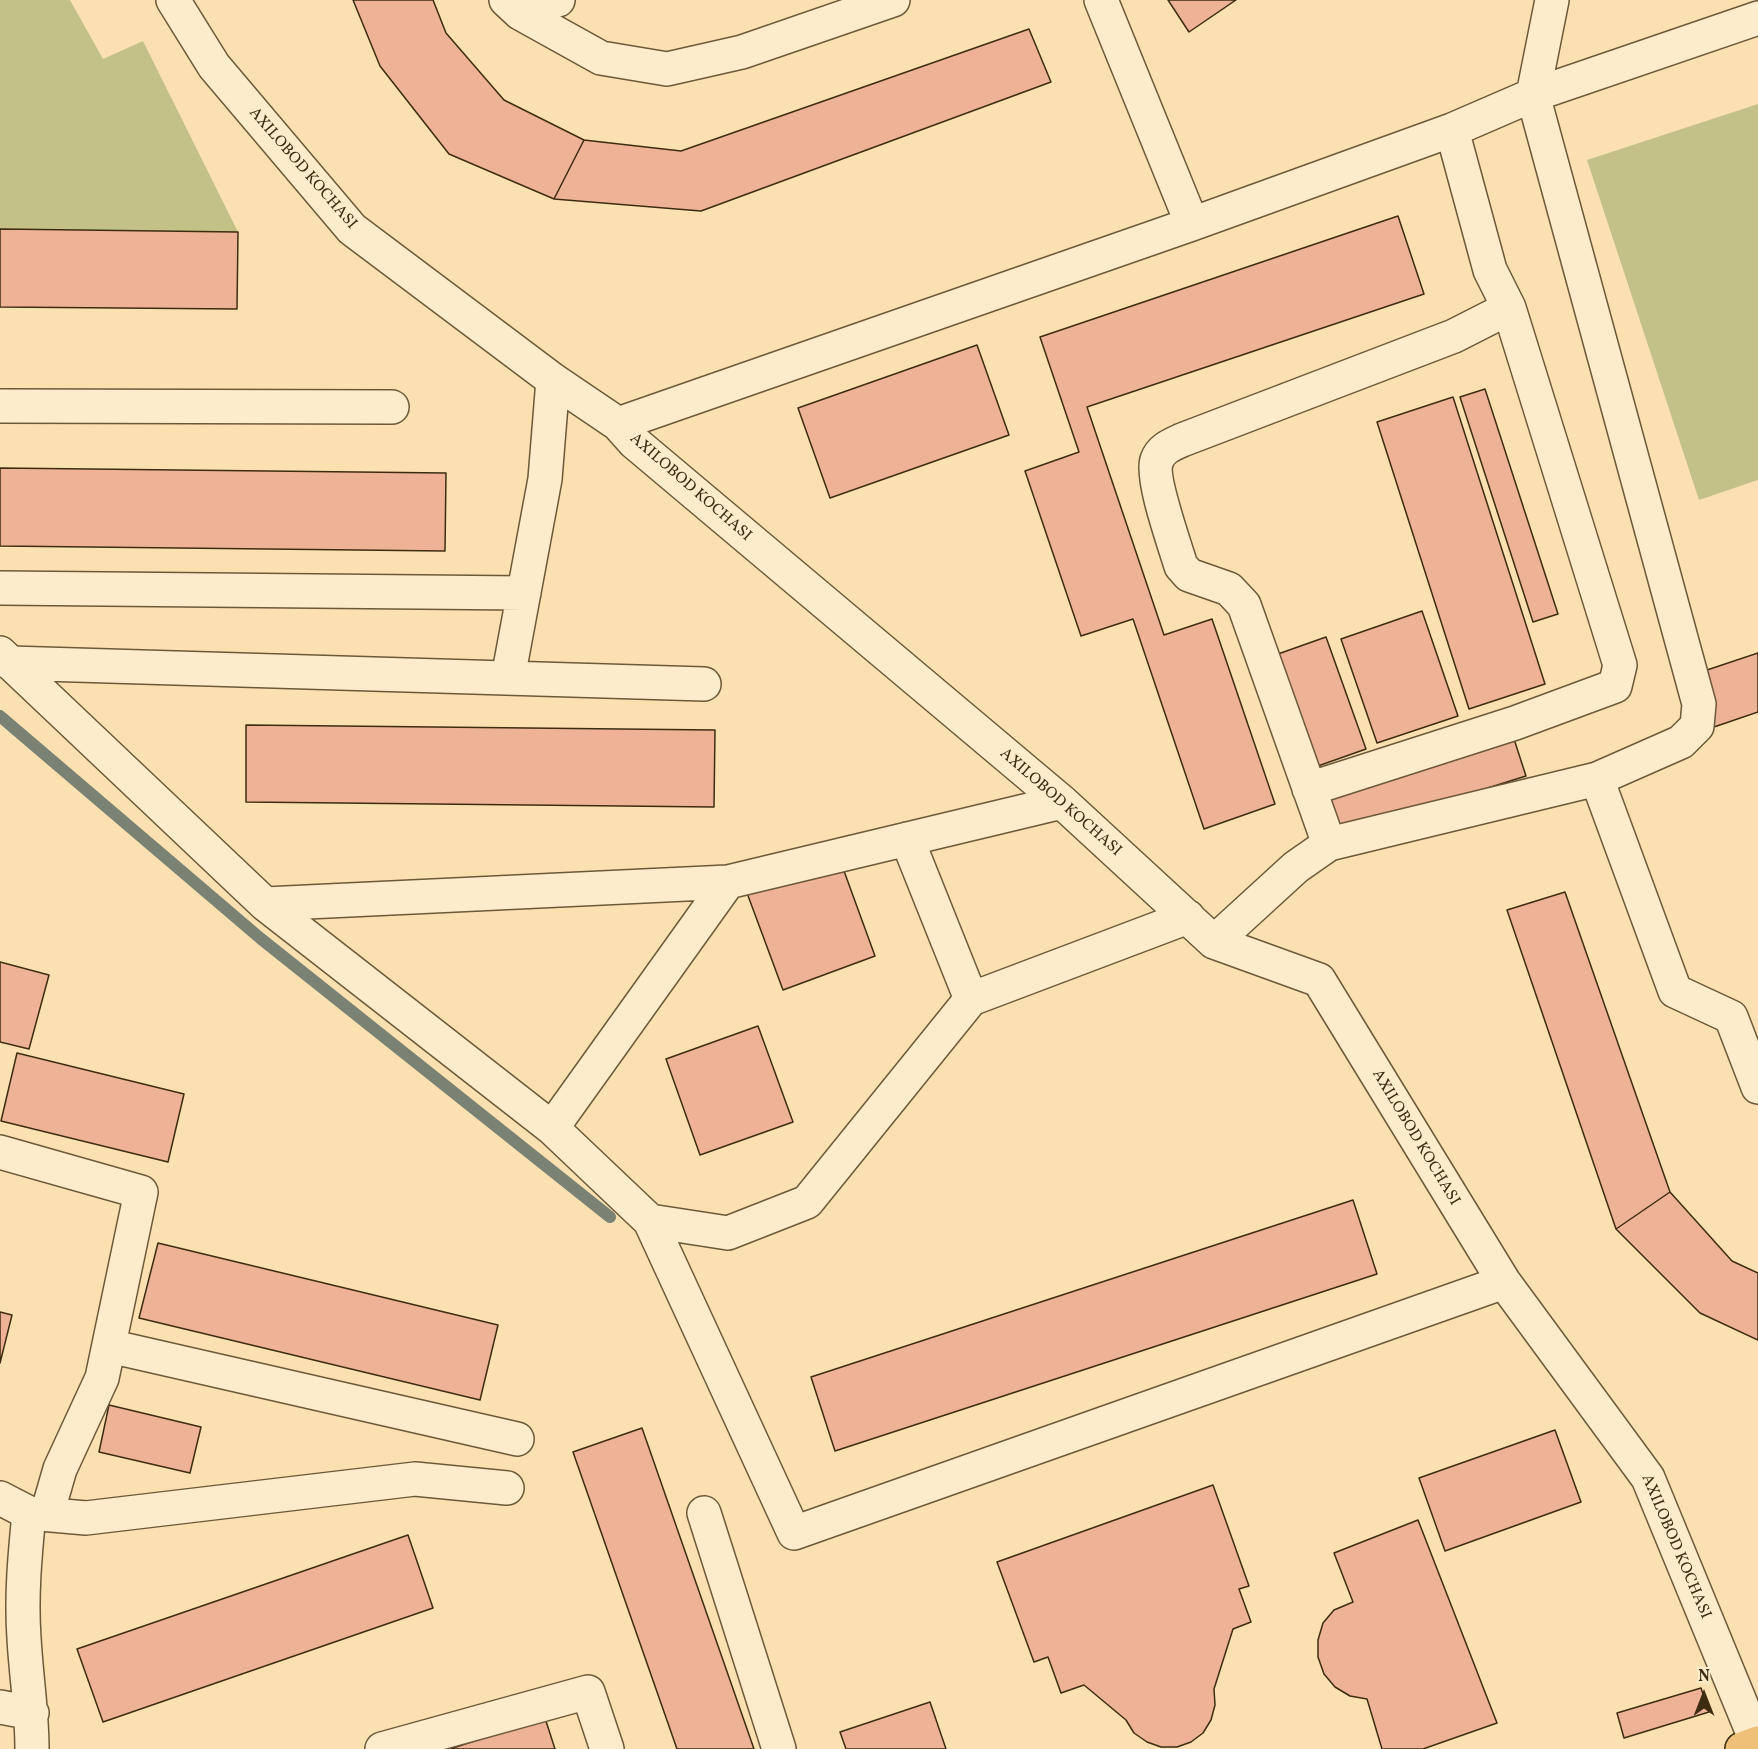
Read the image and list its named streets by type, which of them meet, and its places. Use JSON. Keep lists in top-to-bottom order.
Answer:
{
  "streets": {
    "street": ["AXILOBOD KOCHASI"]
  },
  "north": "top"
}
